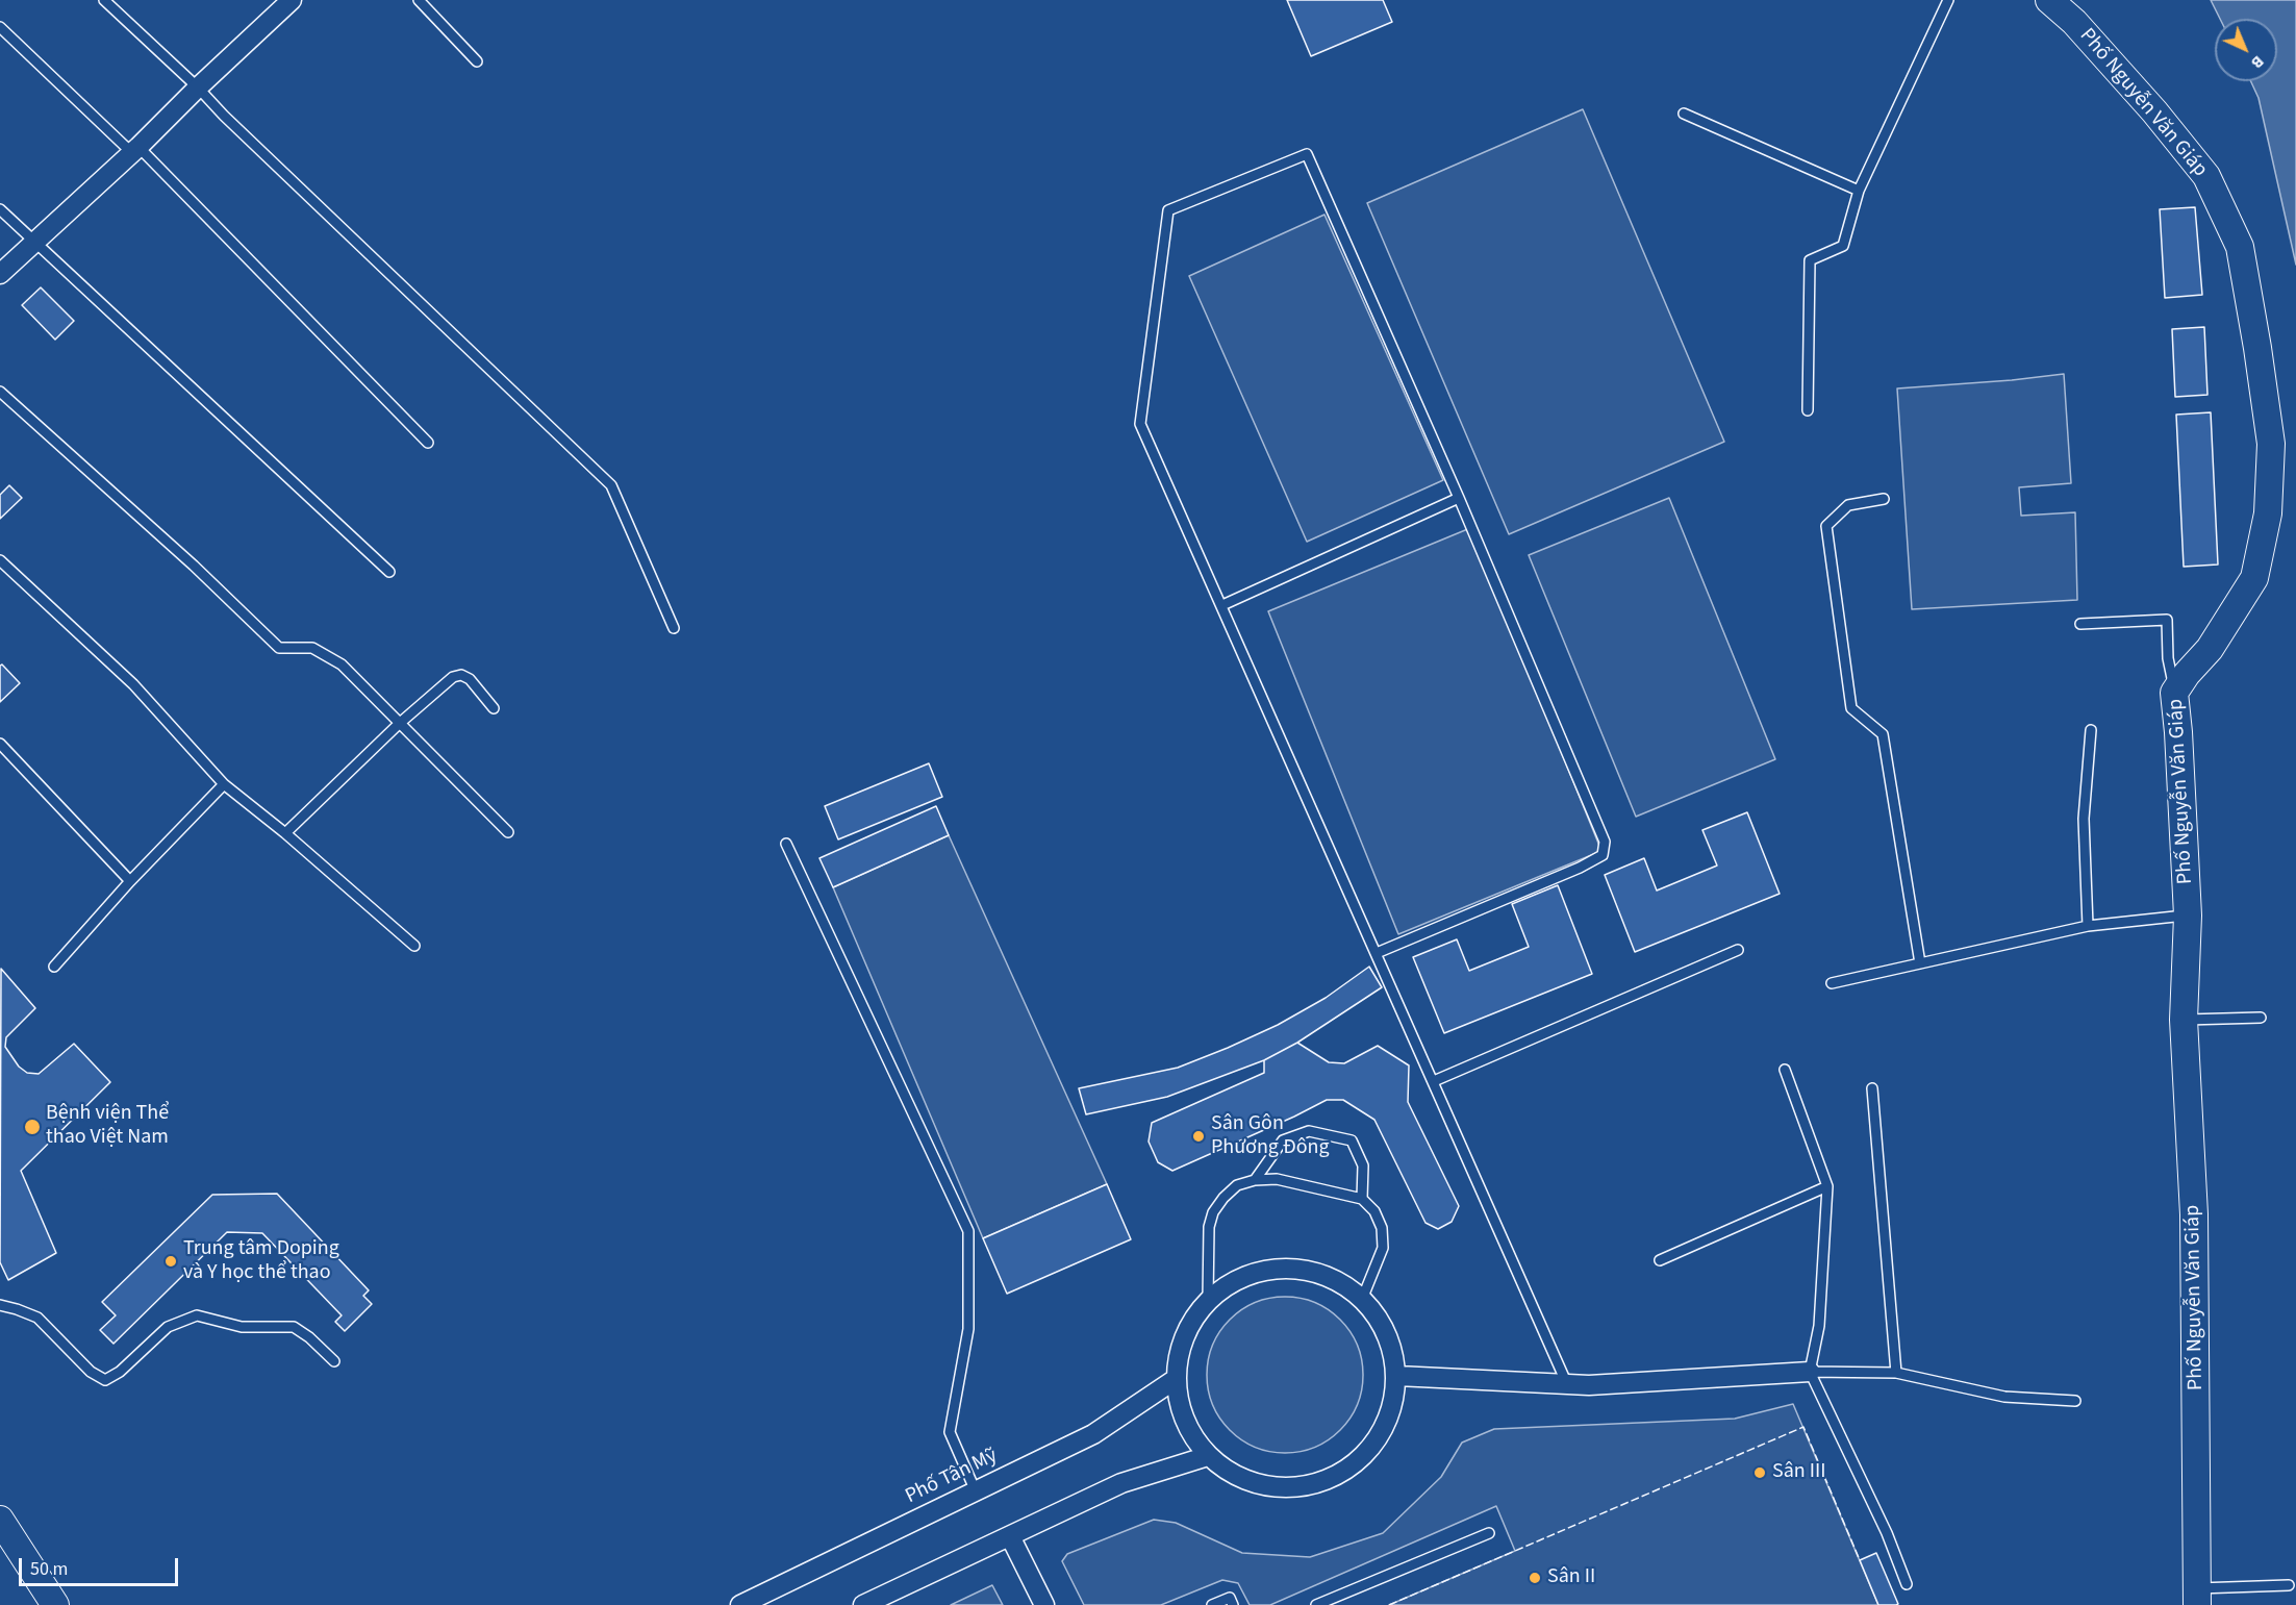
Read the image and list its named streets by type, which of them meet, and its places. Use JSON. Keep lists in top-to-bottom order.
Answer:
{
  "streets": {
    "street": ["Phố Nguyễn Văn Giáp", "Phố Tân Mỹ"]
  },
  "places": [
    "Bệnh viện Thể thao Việt Nam",
    "Sân Gôn Phương Đông",
    "Trung tâm Doping và Y học thể thao",
    "Sân III",
    "Sân II"
  ],
  "scale_bar": "50 m",
  "north": "bottom right"
}
